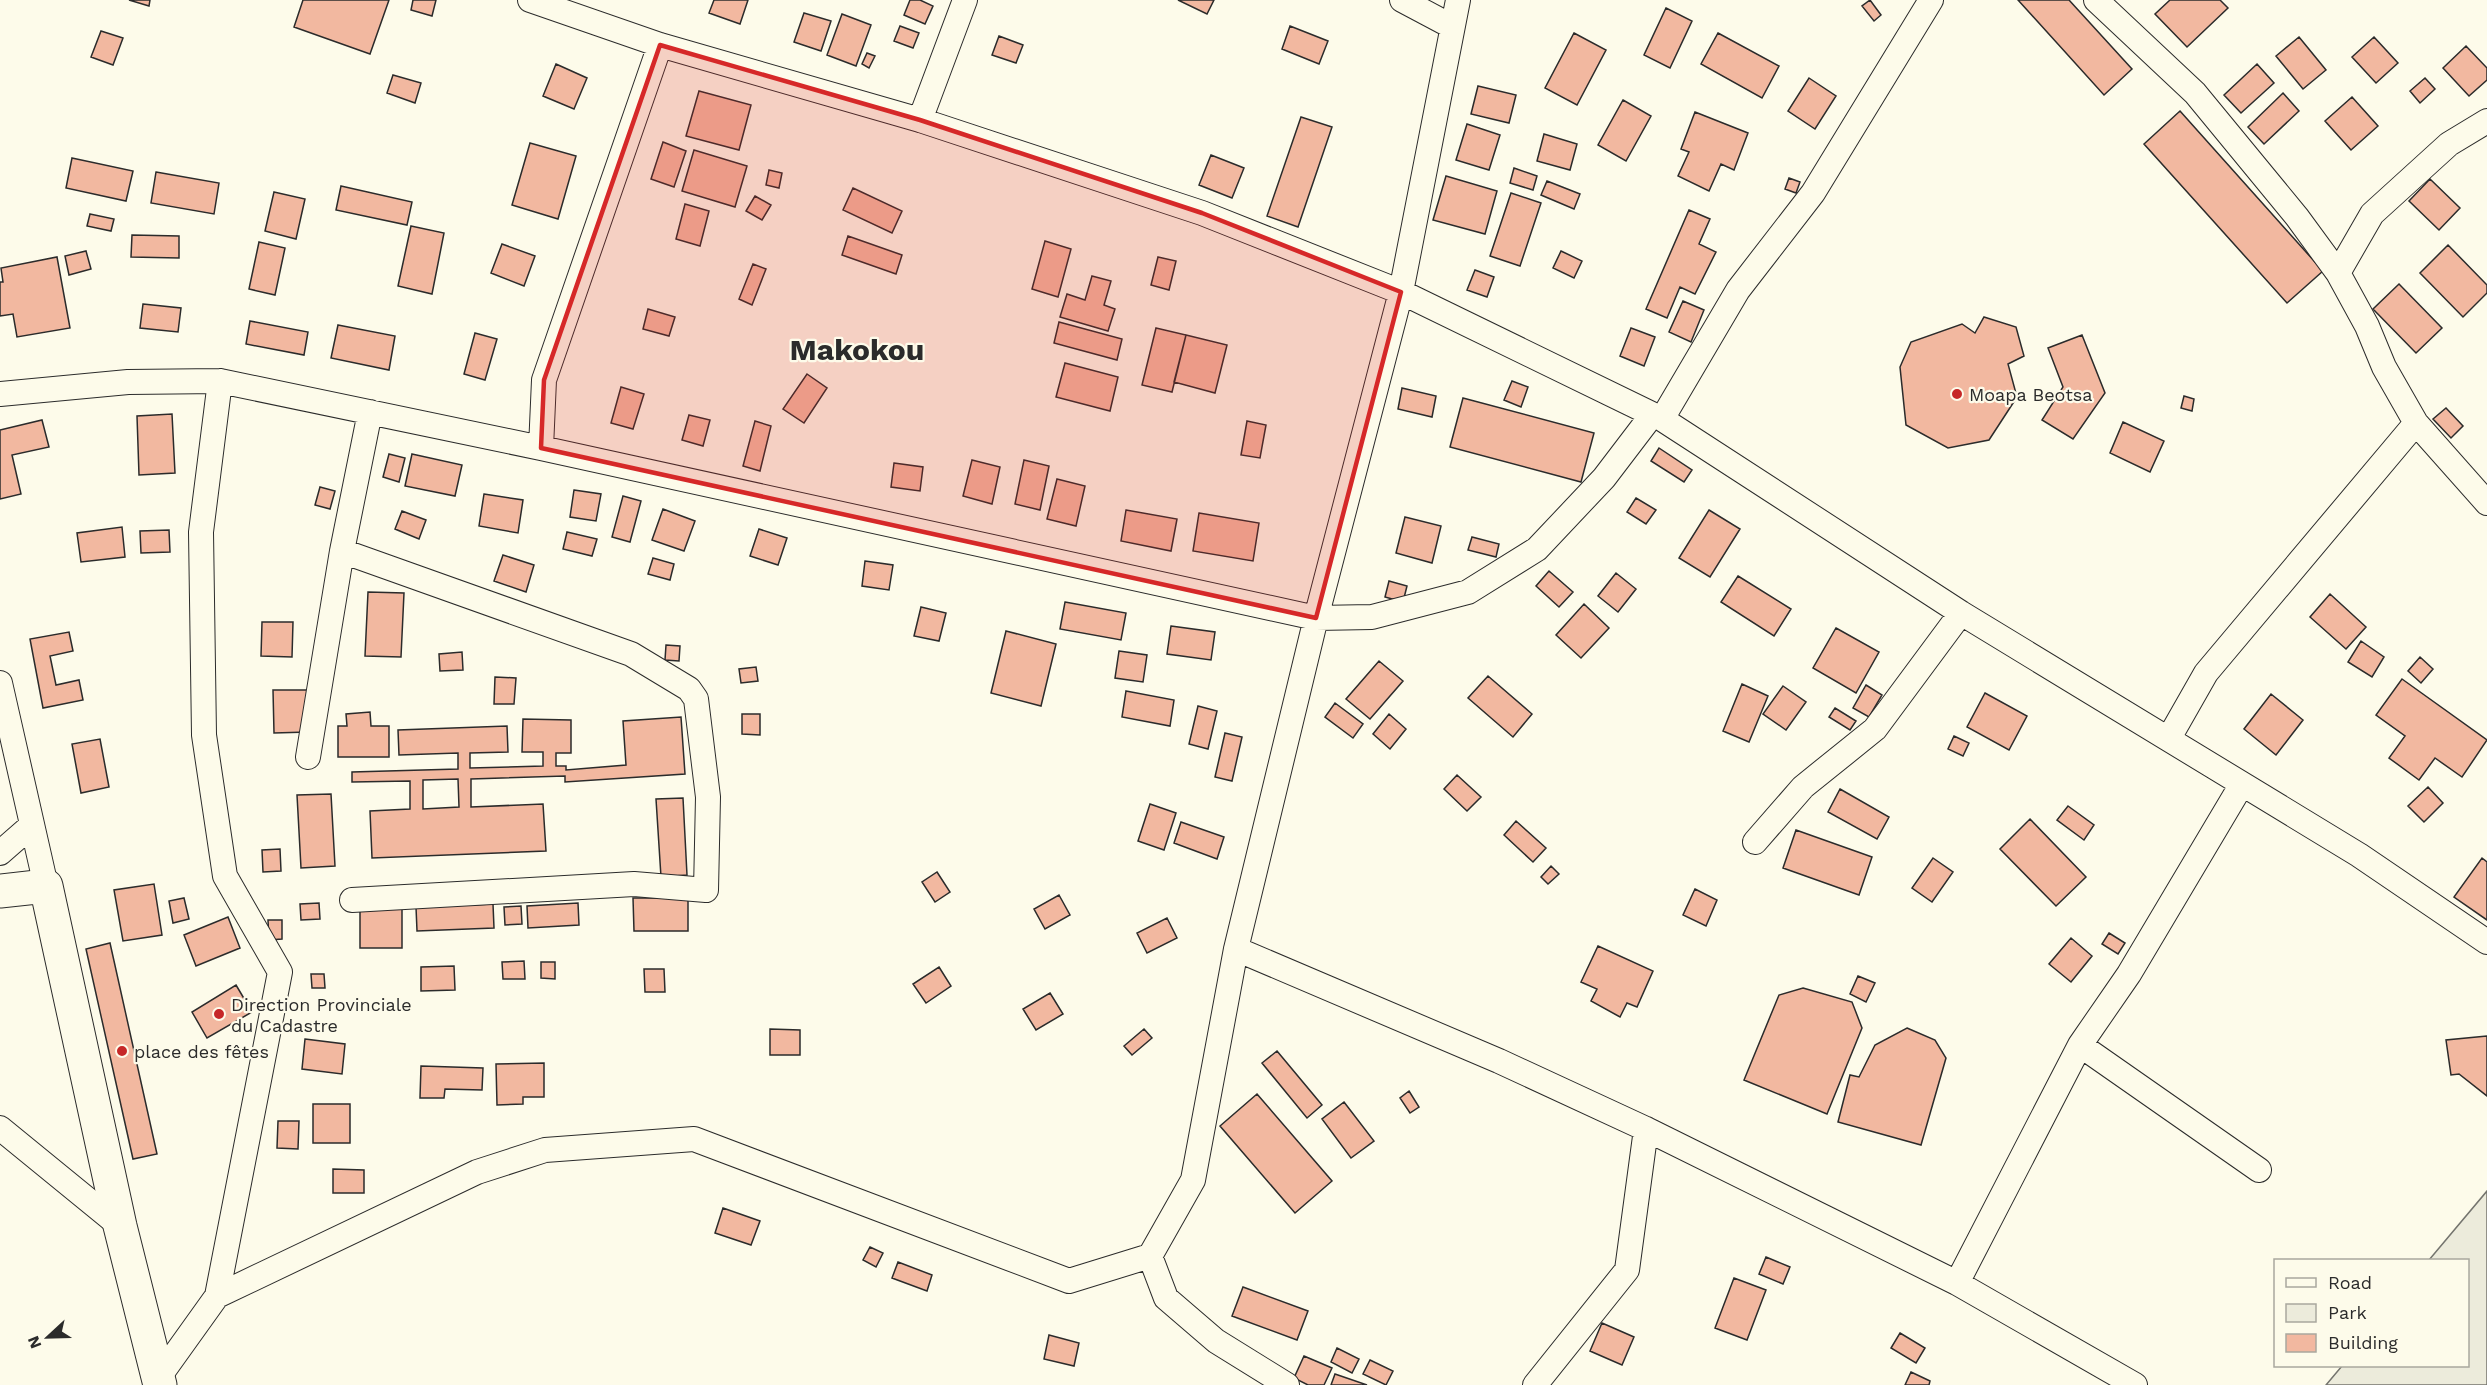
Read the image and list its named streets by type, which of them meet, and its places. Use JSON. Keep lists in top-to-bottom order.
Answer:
{
  "districts": ["Makokou"],
  "places": ["Moapa Beotsa", "Direction Provinciale du Cadastre", "place des fêtes"],
  "legend": ["Road", "Park", "Building"],
  "north": "left"
}
